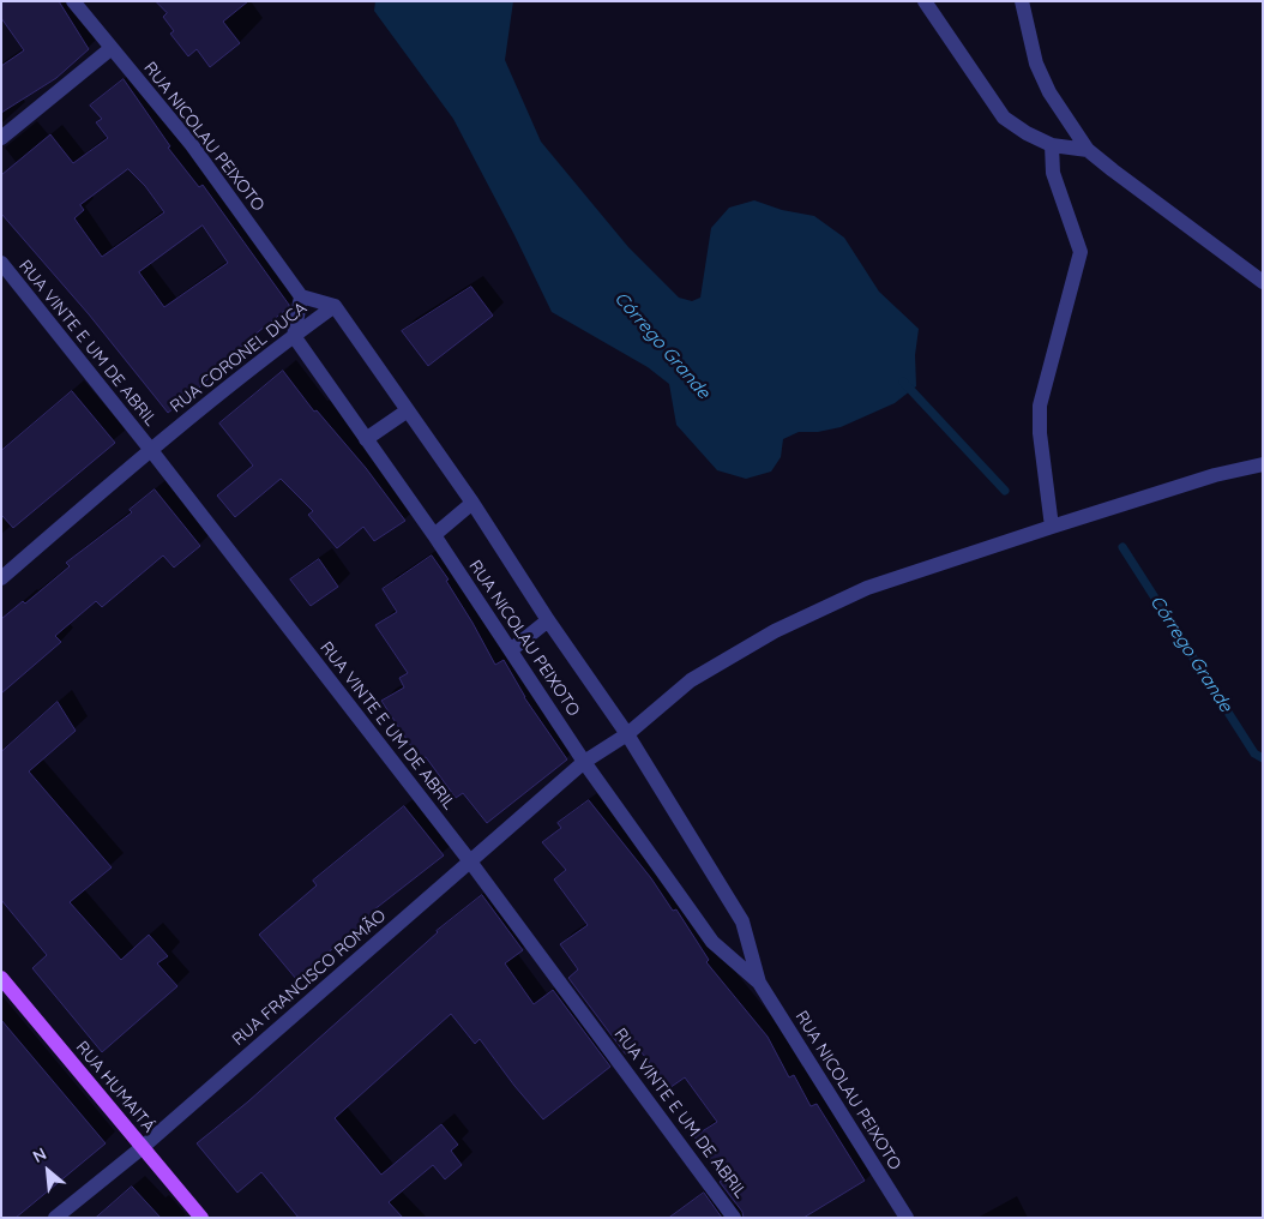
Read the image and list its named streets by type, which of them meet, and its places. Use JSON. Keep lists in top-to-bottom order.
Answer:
{
  "streets": {
    "main road": ["RUA HUMAITÁ"],
    "street": [
      "RUA NICOLAU PEIXOTO",
      "RUA VINTE E UM DE ABRIL",
      "RUA CORONEL DUCA",
      "RUA FRANCISCO ROMÃO"
    ]
  },
  "crossings": [
    ["RUA NICOLAU PEIXOTO", "RUA CORONEL DUCA"],
    ["RUA NICOLAU PEIXOTO", "RUA FRANCISCO ROMÃO"],
    ["RUA VINTE E UM DE ABRIL", "RUA CORONEL DUCA"],
    ["RUA VINTE E UM DE ABRIL", "RUA FRANCISCO ROMÃO"],
    ["RUA FRANCISCO ROMÃO", "RUA HUMAITÁ"]
  ],
  "water": ["Córrego Grande"],
  "north": "top left"
}
